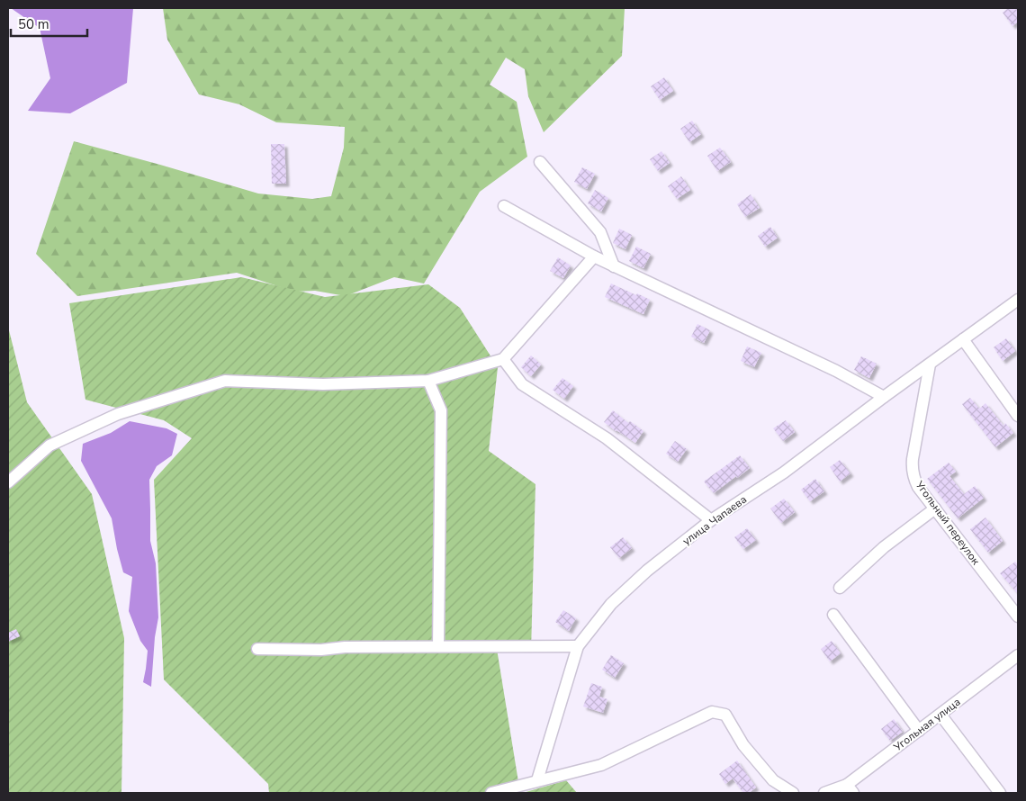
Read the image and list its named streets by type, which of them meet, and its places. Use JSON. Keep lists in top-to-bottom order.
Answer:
{
  "streets": {
    "street": ["улица Чапаева", "Угольный переулок", "Угольная улица"]
  },
  "crossings": [
    ["улица Чапаева", "Угольный переулок"]
  ],
  "scale_bar": "50 m"
}
